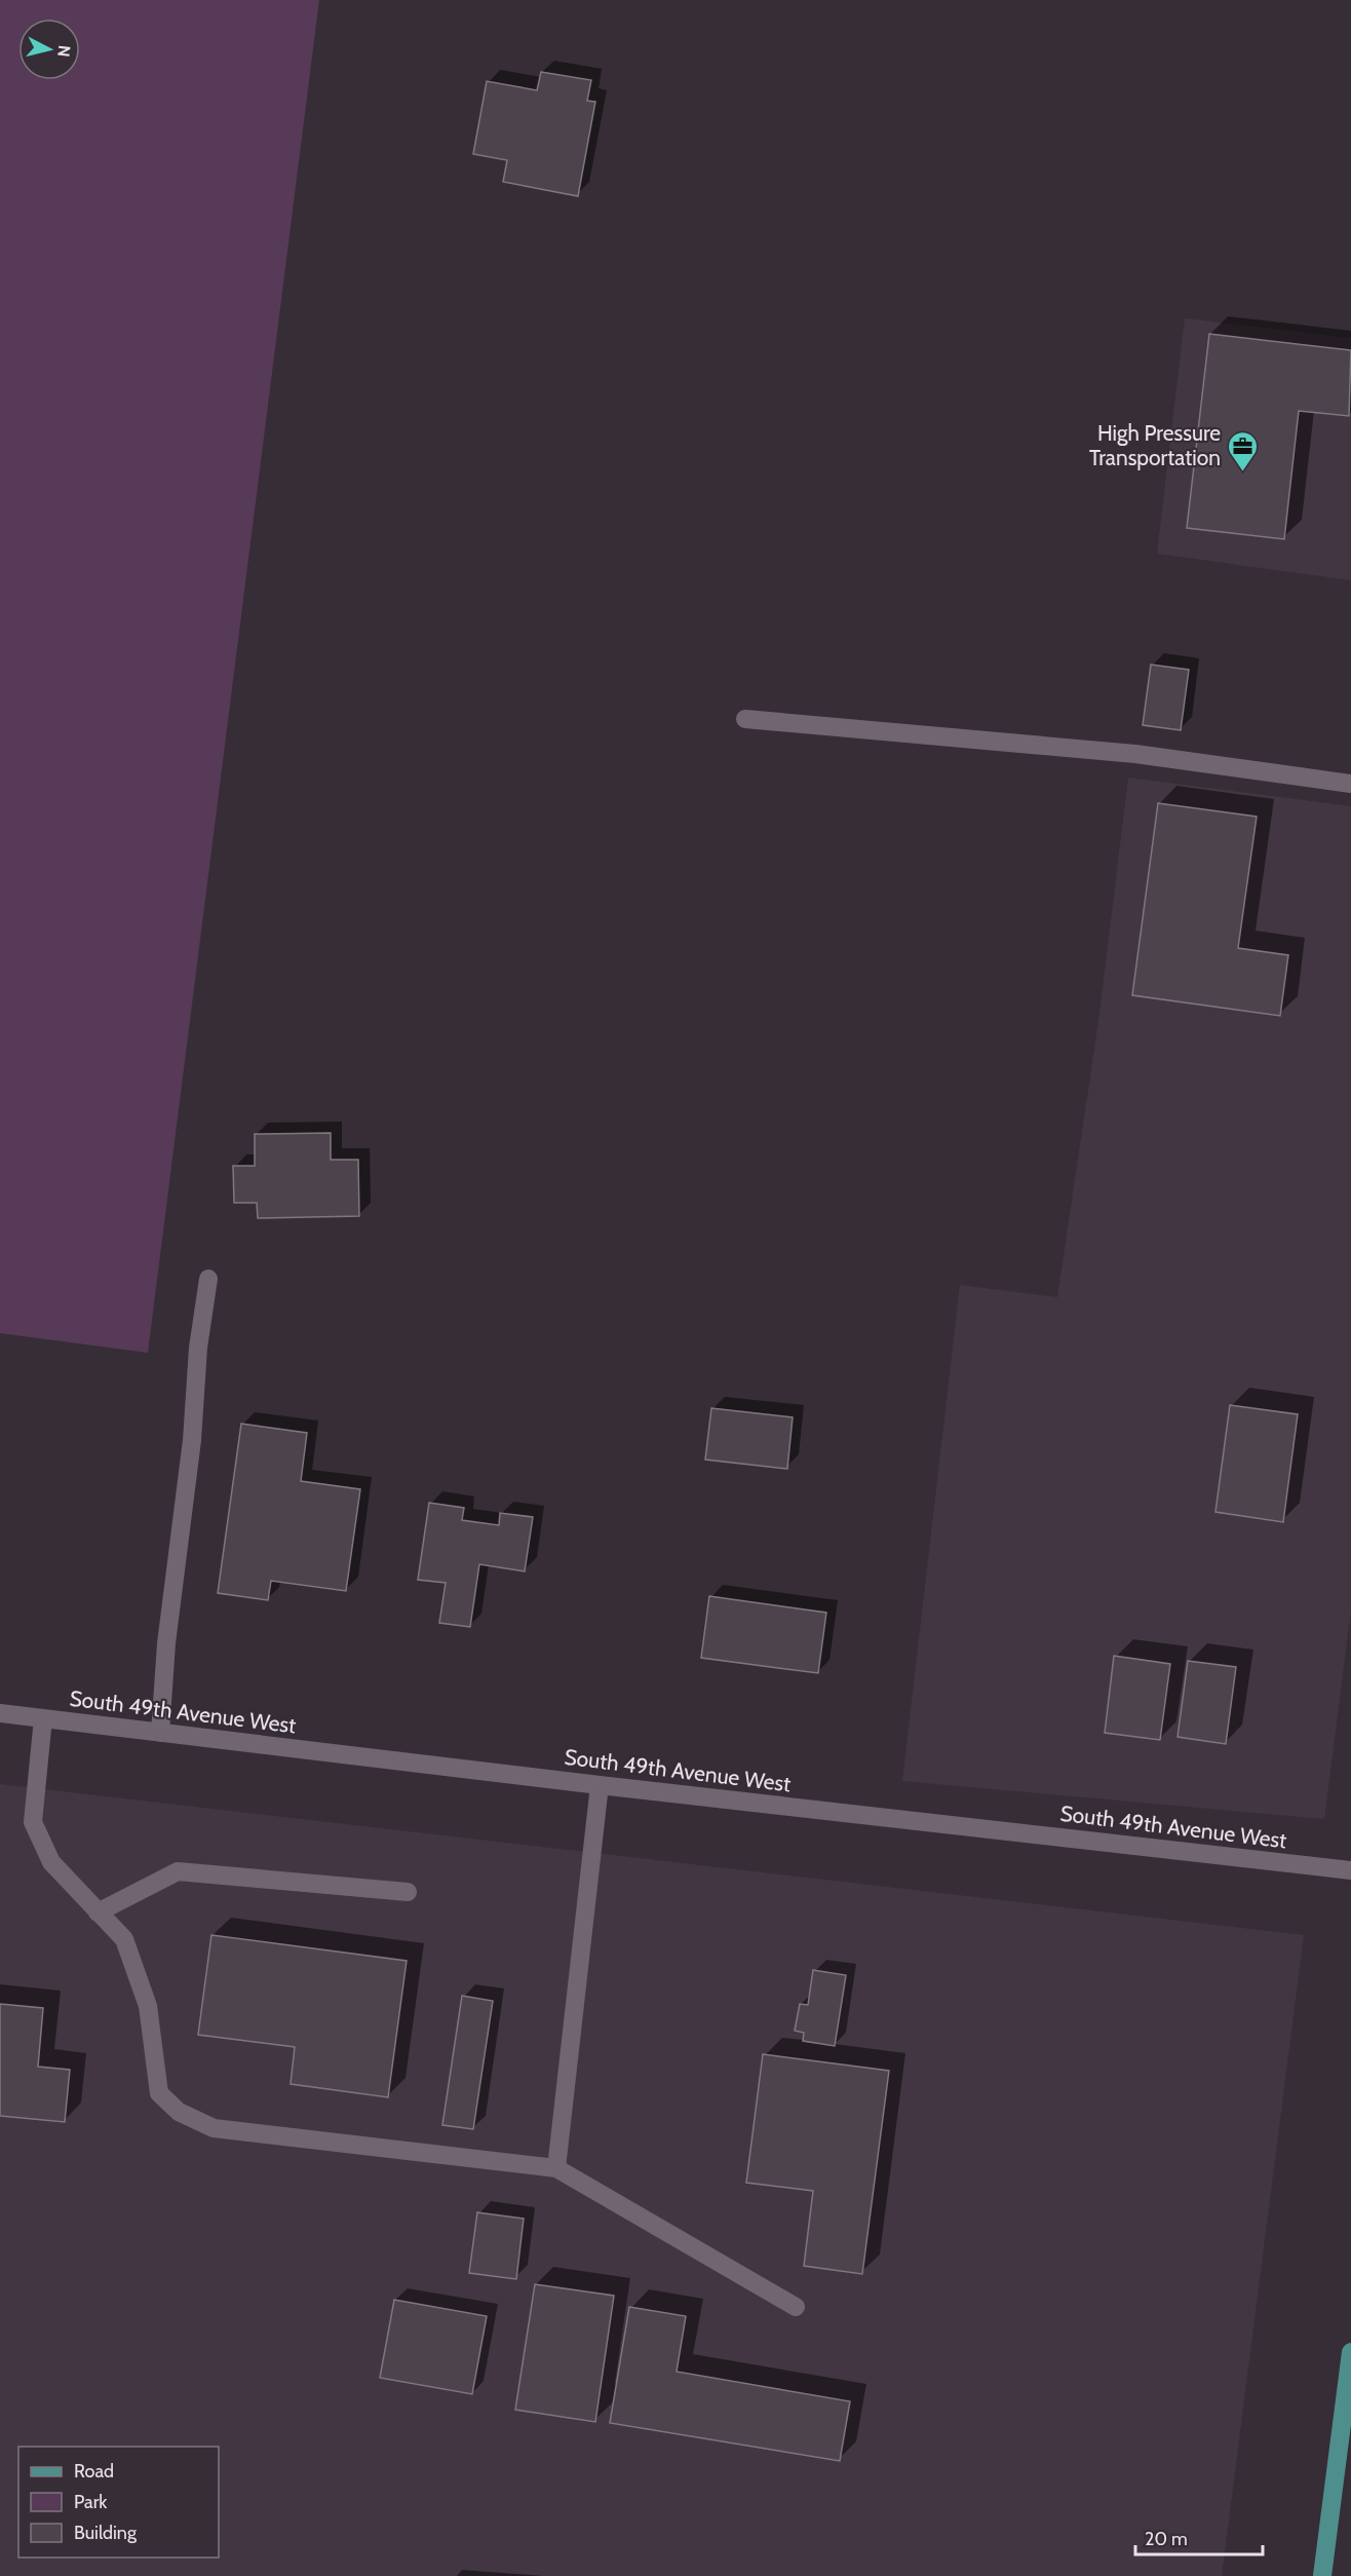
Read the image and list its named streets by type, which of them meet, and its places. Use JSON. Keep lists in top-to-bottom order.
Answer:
{
  "streets": {
    "street": ["South 49th Avenue West"]
  },
  "places": {
    "office": ["High Pressure Transportation"]
  },
  "legend": ["Road", "Park", "Building"],
  "scale_bar": "20 m",
  "north": "right"
}
